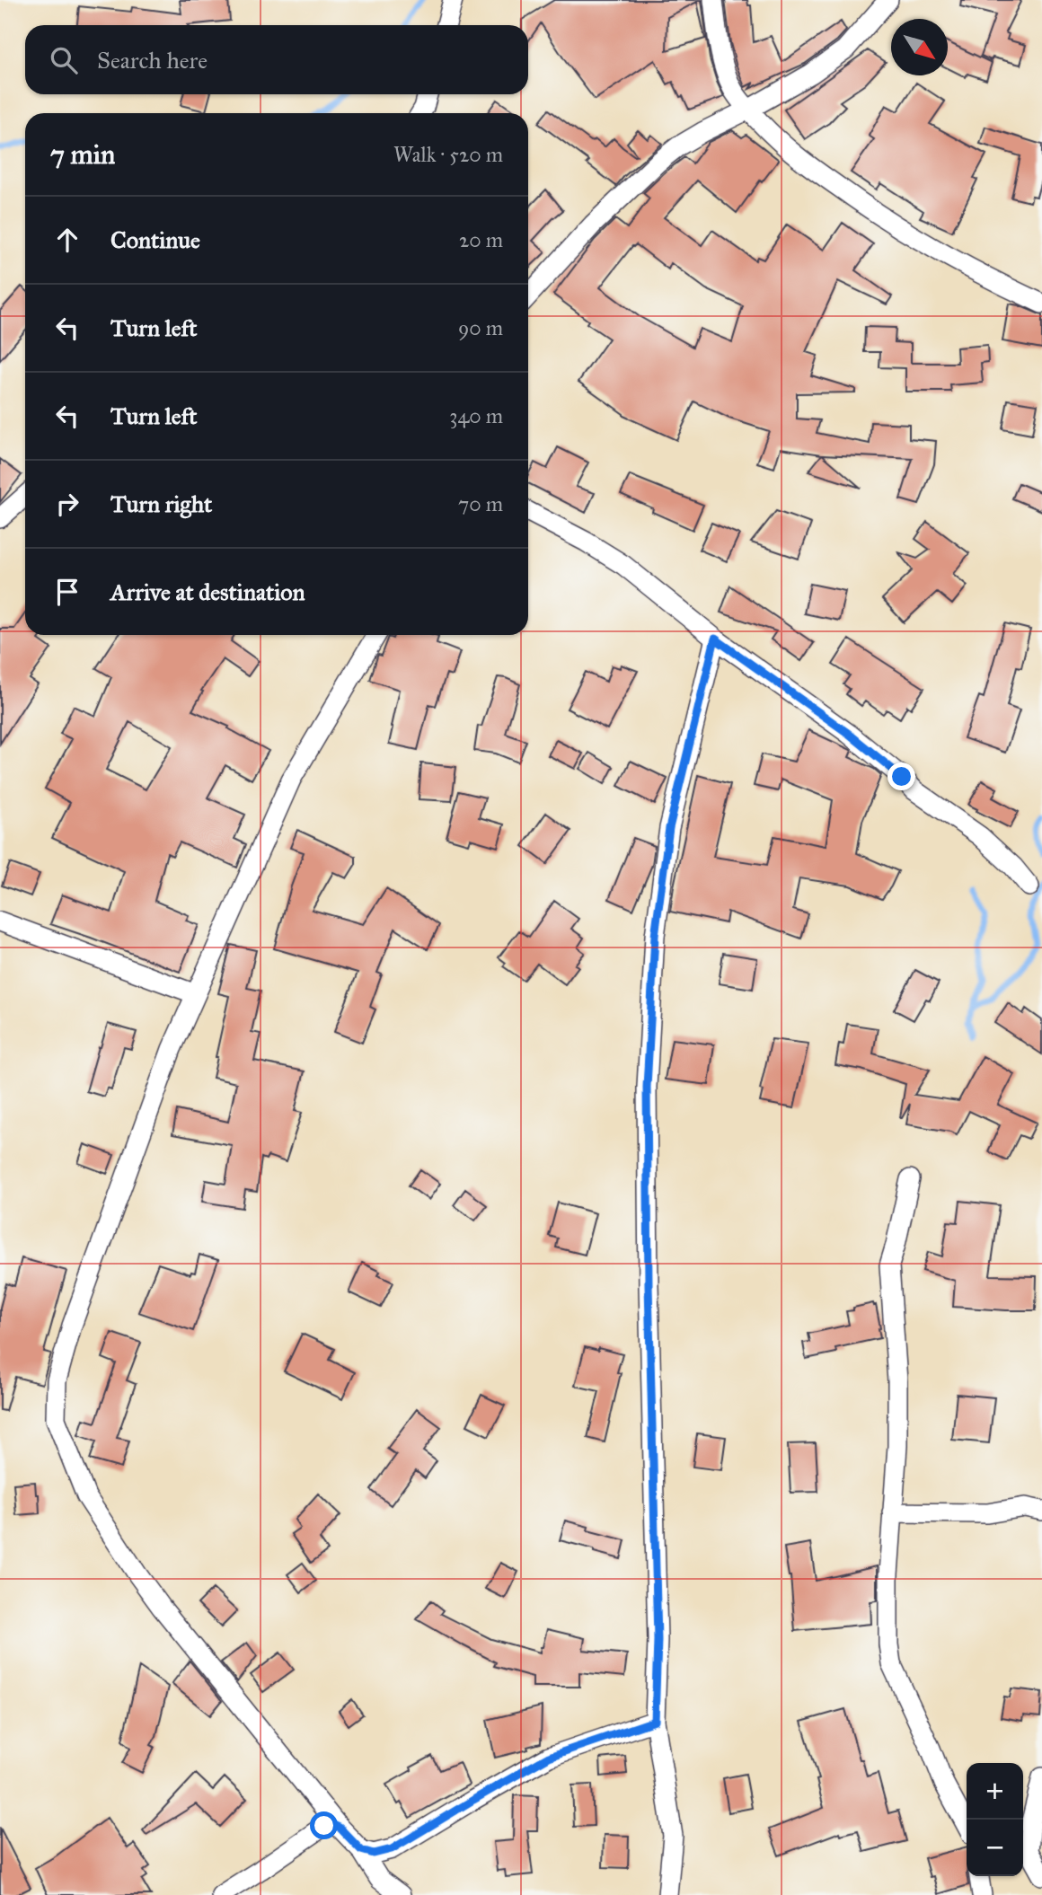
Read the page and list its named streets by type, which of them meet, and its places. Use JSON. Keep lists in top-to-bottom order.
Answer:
{
  "north": "bottom right",
  "page": {
    "search": "Search here",
    "heading": ["7 min", "Walk · 520 m"],
    "list": [
      ["Continue", "20 m"],
      ["Turn left", "90 m"],
      ["Turn left", "340 m"],
      ["Turn right", "70 m"],
      "Arrive at destination"
    ],
    "map_buttons": ["+", "−"]
  }
}
